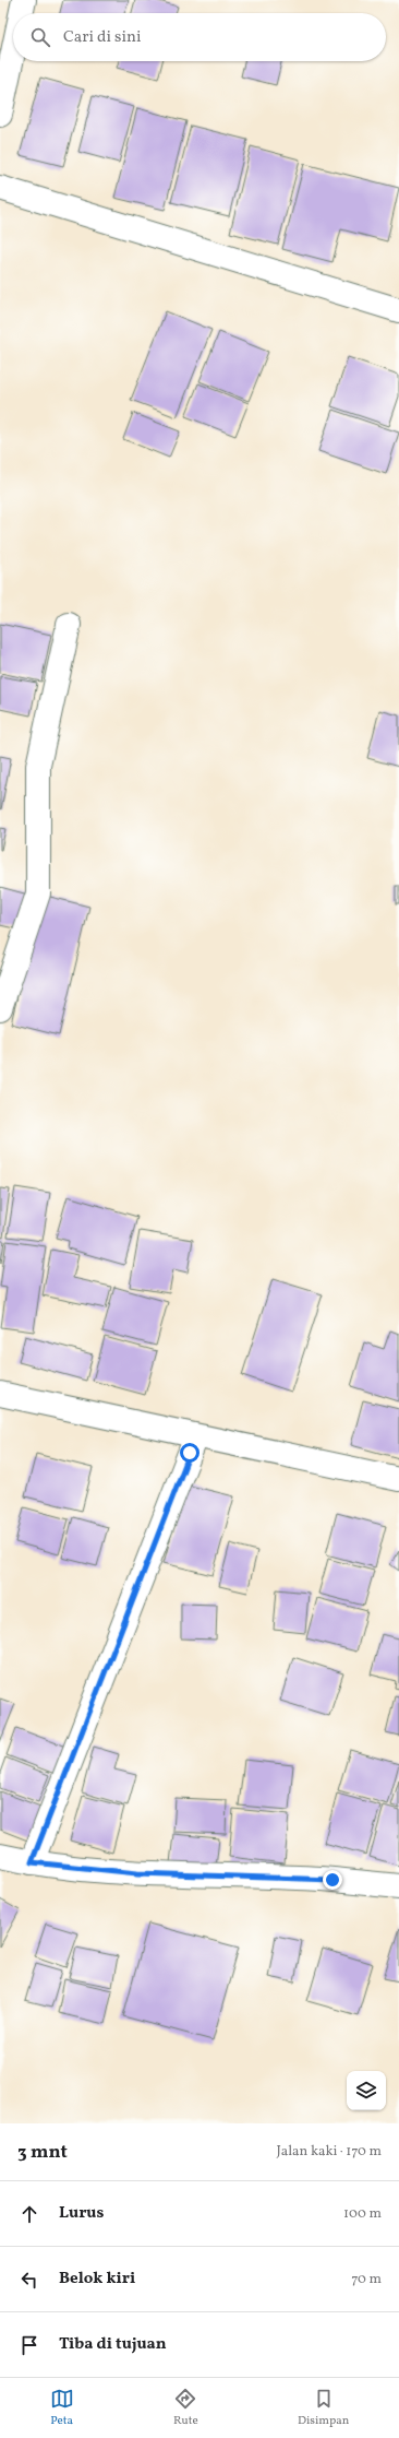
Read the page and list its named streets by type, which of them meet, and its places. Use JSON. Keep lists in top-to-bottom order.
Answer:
{
  "page": {
    "search": "Cari di sini",
    "heading": ["3 mnt", "Jalan kaki · 170 m"],
    "list": [
      ["Lurus", "100 m"],
      ["Belok kiri", "70 m"],
      "Tiba di tujuan"
    ],
    "nav": ["Peta", "Rute", "Disimpan"]
  }
}
